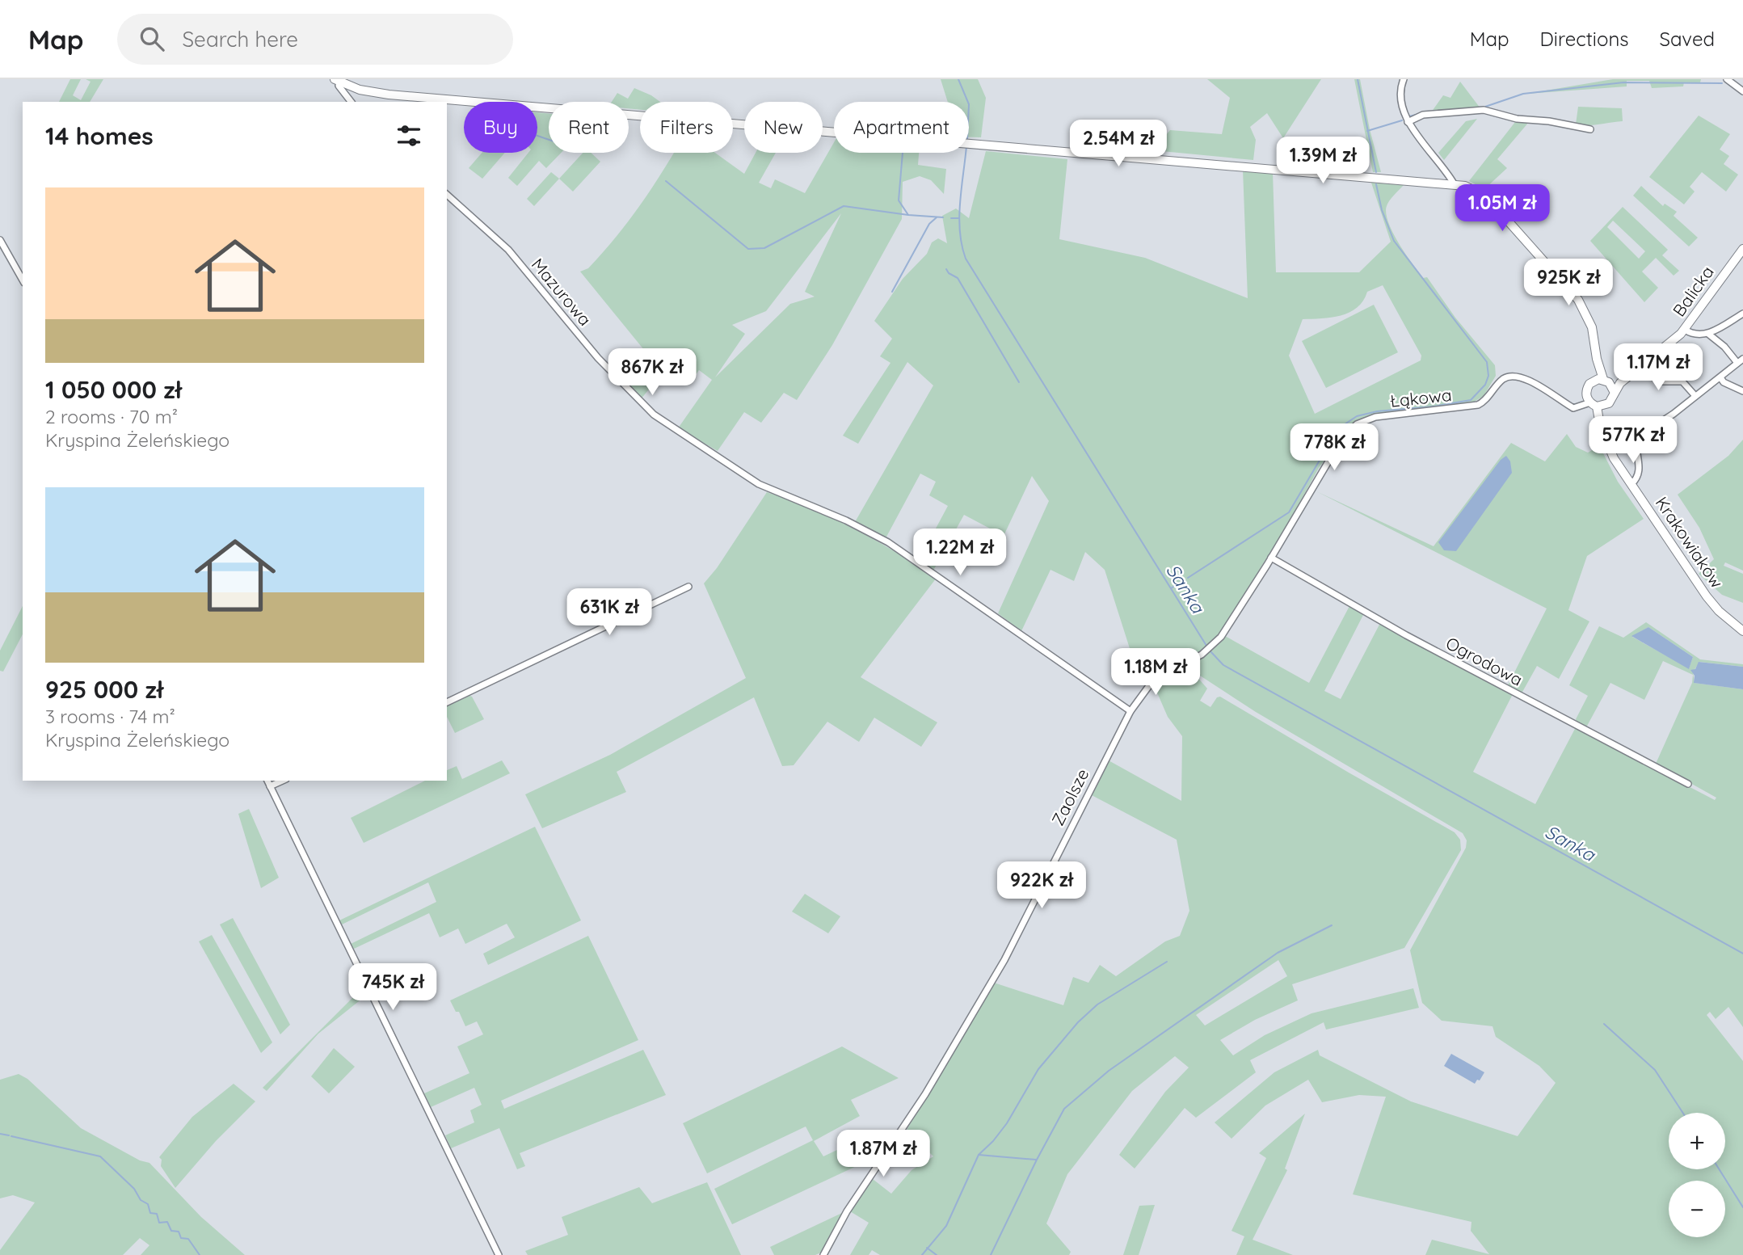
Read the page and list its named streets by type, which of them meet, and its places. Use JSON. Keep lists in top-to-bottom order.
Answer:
{
  "streets": {
    "main road": ["Balicka", "Krakowiaków"],
    "street": [
      "Mazurowa",
      "Łąkowa",
      "Ogrodowa",
      "Zaolsze"
    ]
  },
  "crossings": [
    ["Balicka", "Krakowiaków"],
    ["Mazurowa", "Zaolsze"],
    ["Łąkowa", "Ogrodowa"],
    ["Łąkowa", "Zaolsze"]
  ],
  "water": ["Sanka"],
  "page": {
    "header": "Map",
    "search": "Search here",
    "nav": ["Map", "Directions", "Saved"],
    "chip": [
      "Buy",
      "Rent",
      "Filters",
      "New",
      "Apartment"
    ],
    "heading": "14 homes",
    "price": [
      "2.54M zł",
      "1.39M zł",
      "1.05M zł",
      "925K zł",
      "1.17M zł",
      "867K zł",
      "577K zł",
      "778K zł",
      "1.22M zł",
      "631K zł",
      "1.18M zł",
      "922K zł",
      "745K zł",
      "1.87M zł"
    ],
    "list": [
      {
        "name": "1 050 000 zł",
        "note": "2 rooms · 70 m² · Kryspina Żeleńskiego"
      },
      {
        "name": "925 000 zł",
        "note": "3 rooms · 74 m² · Kryspina Żeleńskiego"
      }
    ],
    "map_buttons": ["+", "−"]
  }
}
